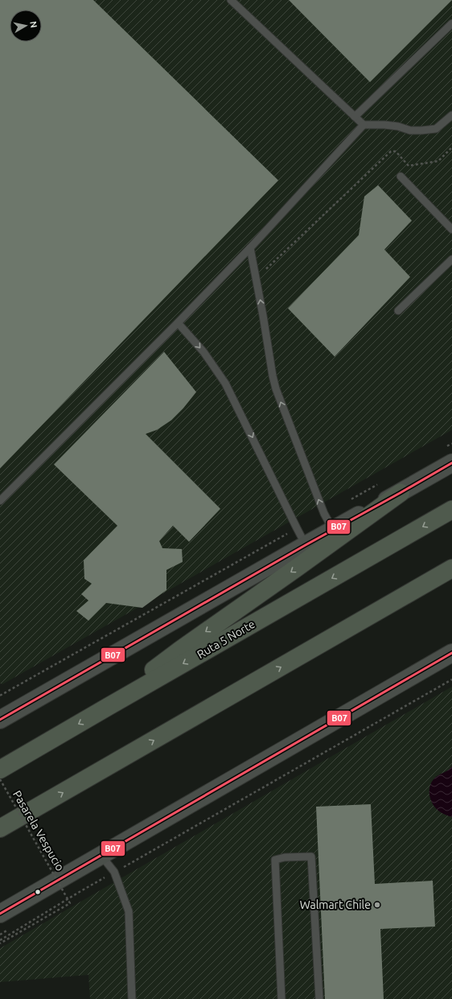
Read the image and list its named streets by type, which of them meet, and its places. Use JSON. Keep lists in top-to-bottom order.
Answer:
{
  "streets": {
    "highway": ["Ruta 5 Norte"],
    "path": ["Pasarela Vespucio"]
  },
  "places": ["Walmart Chile"],
  "lines": ["transit line B07"],
  "north": "right"
}
